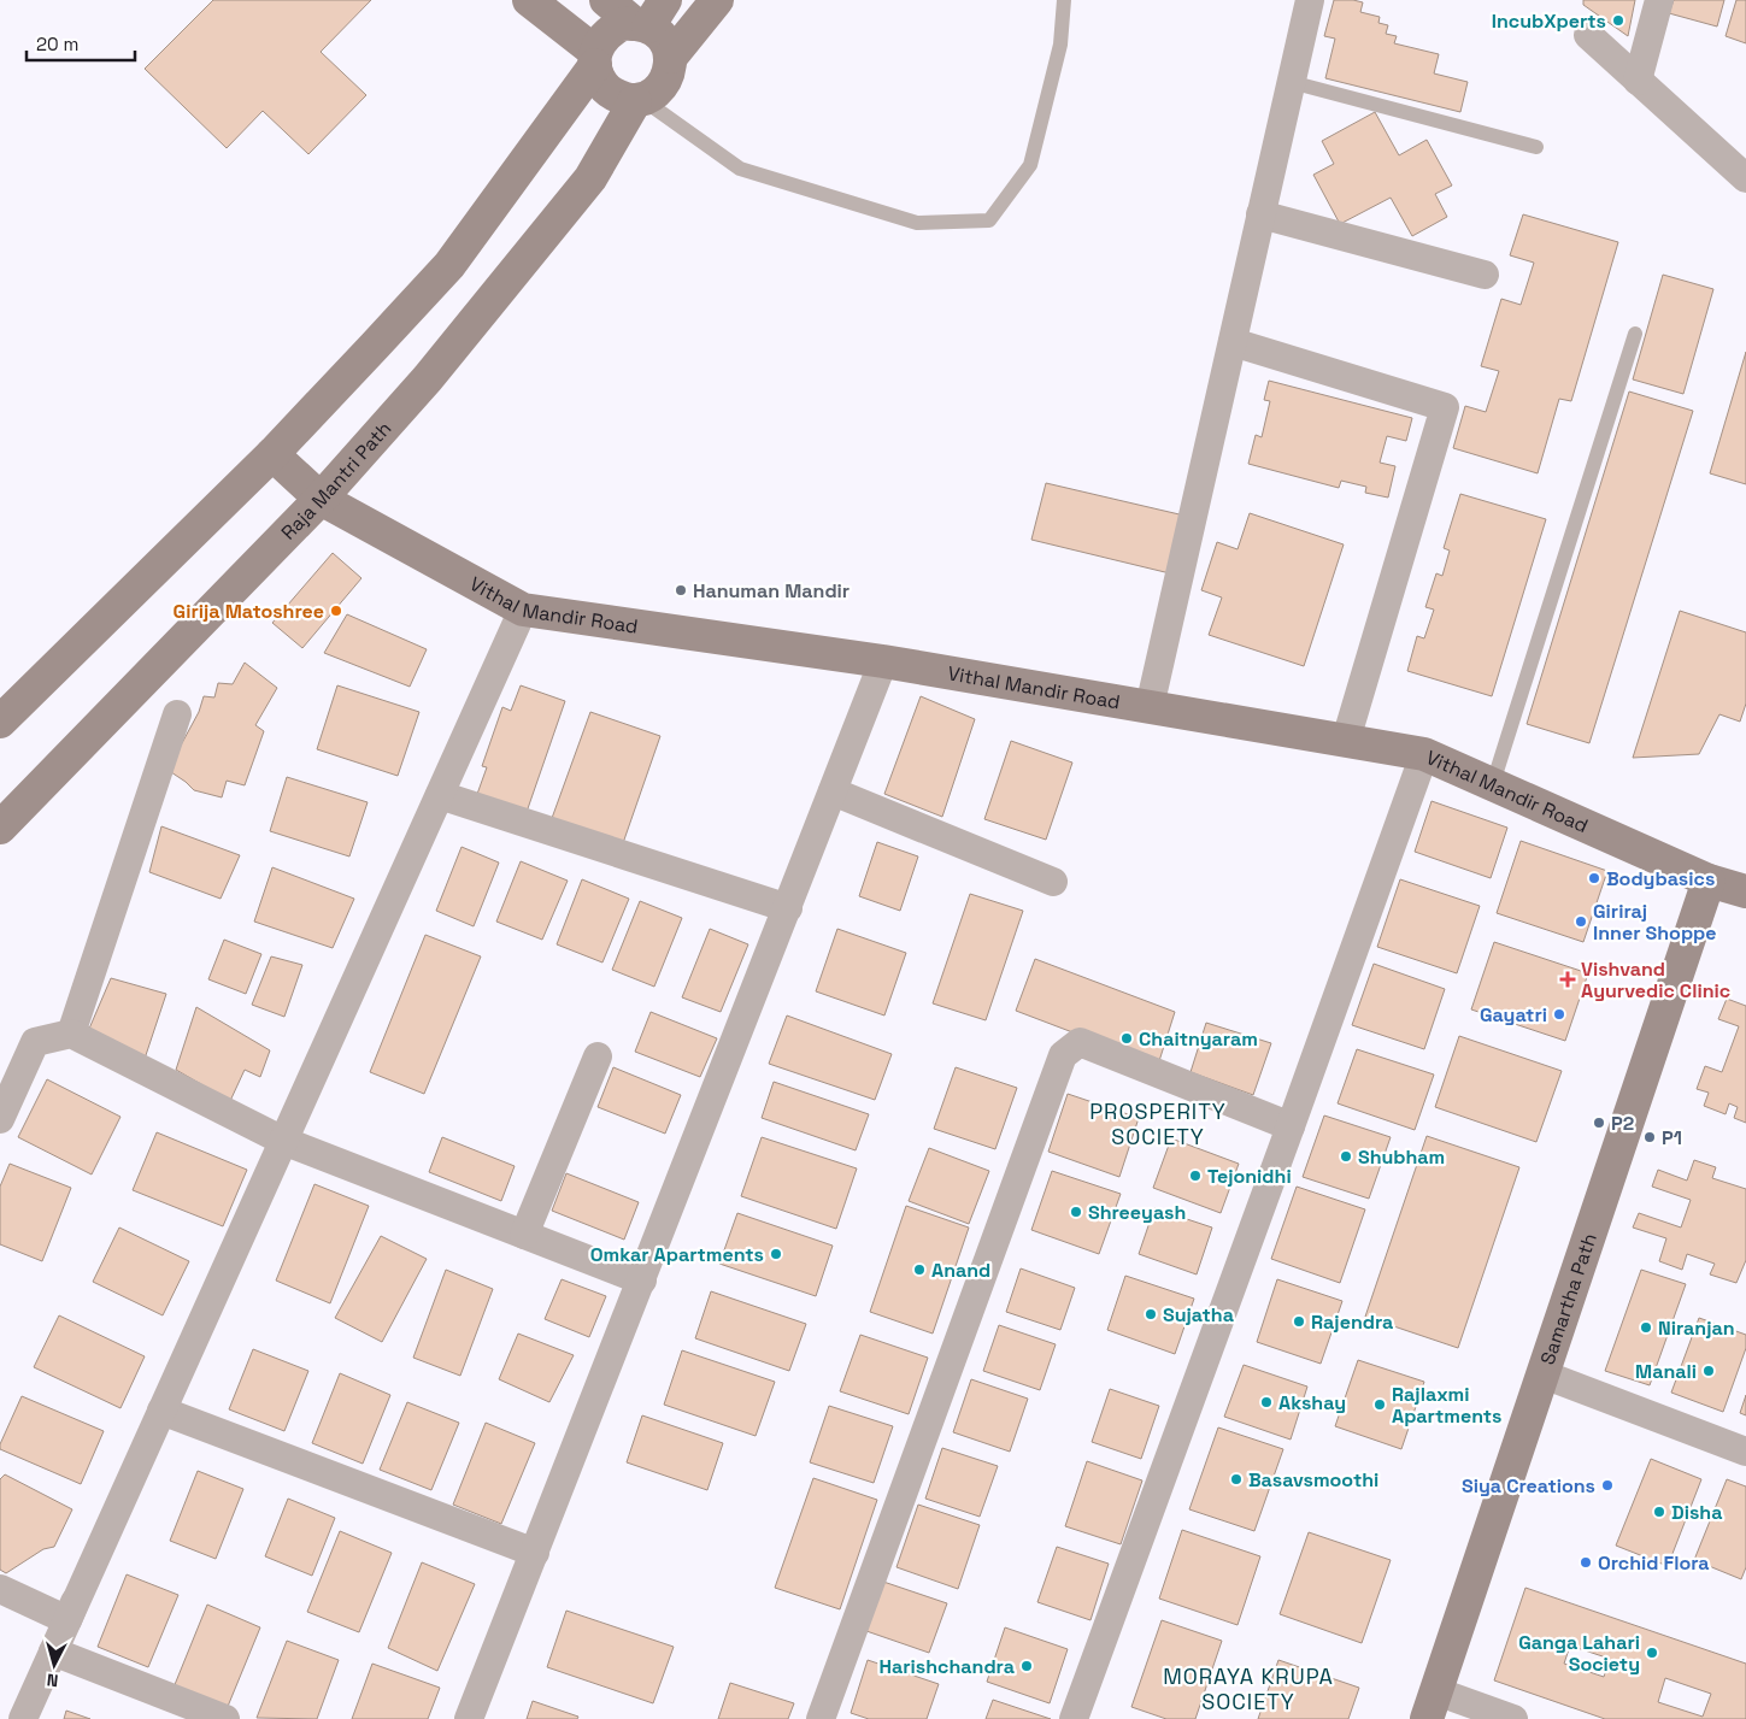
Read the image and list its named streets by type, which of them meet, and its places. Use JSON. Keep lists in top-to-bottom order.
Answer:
{
  "streets": {
    "street": ["Raja Mantri Path", "Vithal Mandir Road", "Samartha Path"]
  },
  "crossings": [
    ["Raja Mantri Path", "Vithal Mandir Road"],
    ["Vithal Mandir Road", "Samartha Path"]
  ],
  "districts": ["PROSPERITY SOCIETY", "MORAYA KRUPA SOCIETY"],
  "places": {
    "other": [
      "IncubXperts",
      "Hanuman Mandir",
      "Girija Matoshree",
      "Bodybasics",
      "Giriraj Inner Shoppe",
      "Gayatri",
      "Chaitnyaram",
      "P2",
      "P1",
      "Shubham",
      "Tejonidhi",
      "Shreeyash",
      "Omkar Apartments",
      "Anand",
      "Sujatha",
      "Rajendra",
      "Niranjan",
      "Manali",
      "Akshay",
      "Rajlaxmi Apartments",
      "Basavsmoothi",
      "Siya Creations",
      "Disha",
      "Orchid Flora",
      "Ganga Lahari Society",
      "Harishchandra"
    ],
    "health": ["Vishvand Ayurvedic Clinic"]
  },
  "scale_bar": "20 m",
  "north": "bottom"
}
